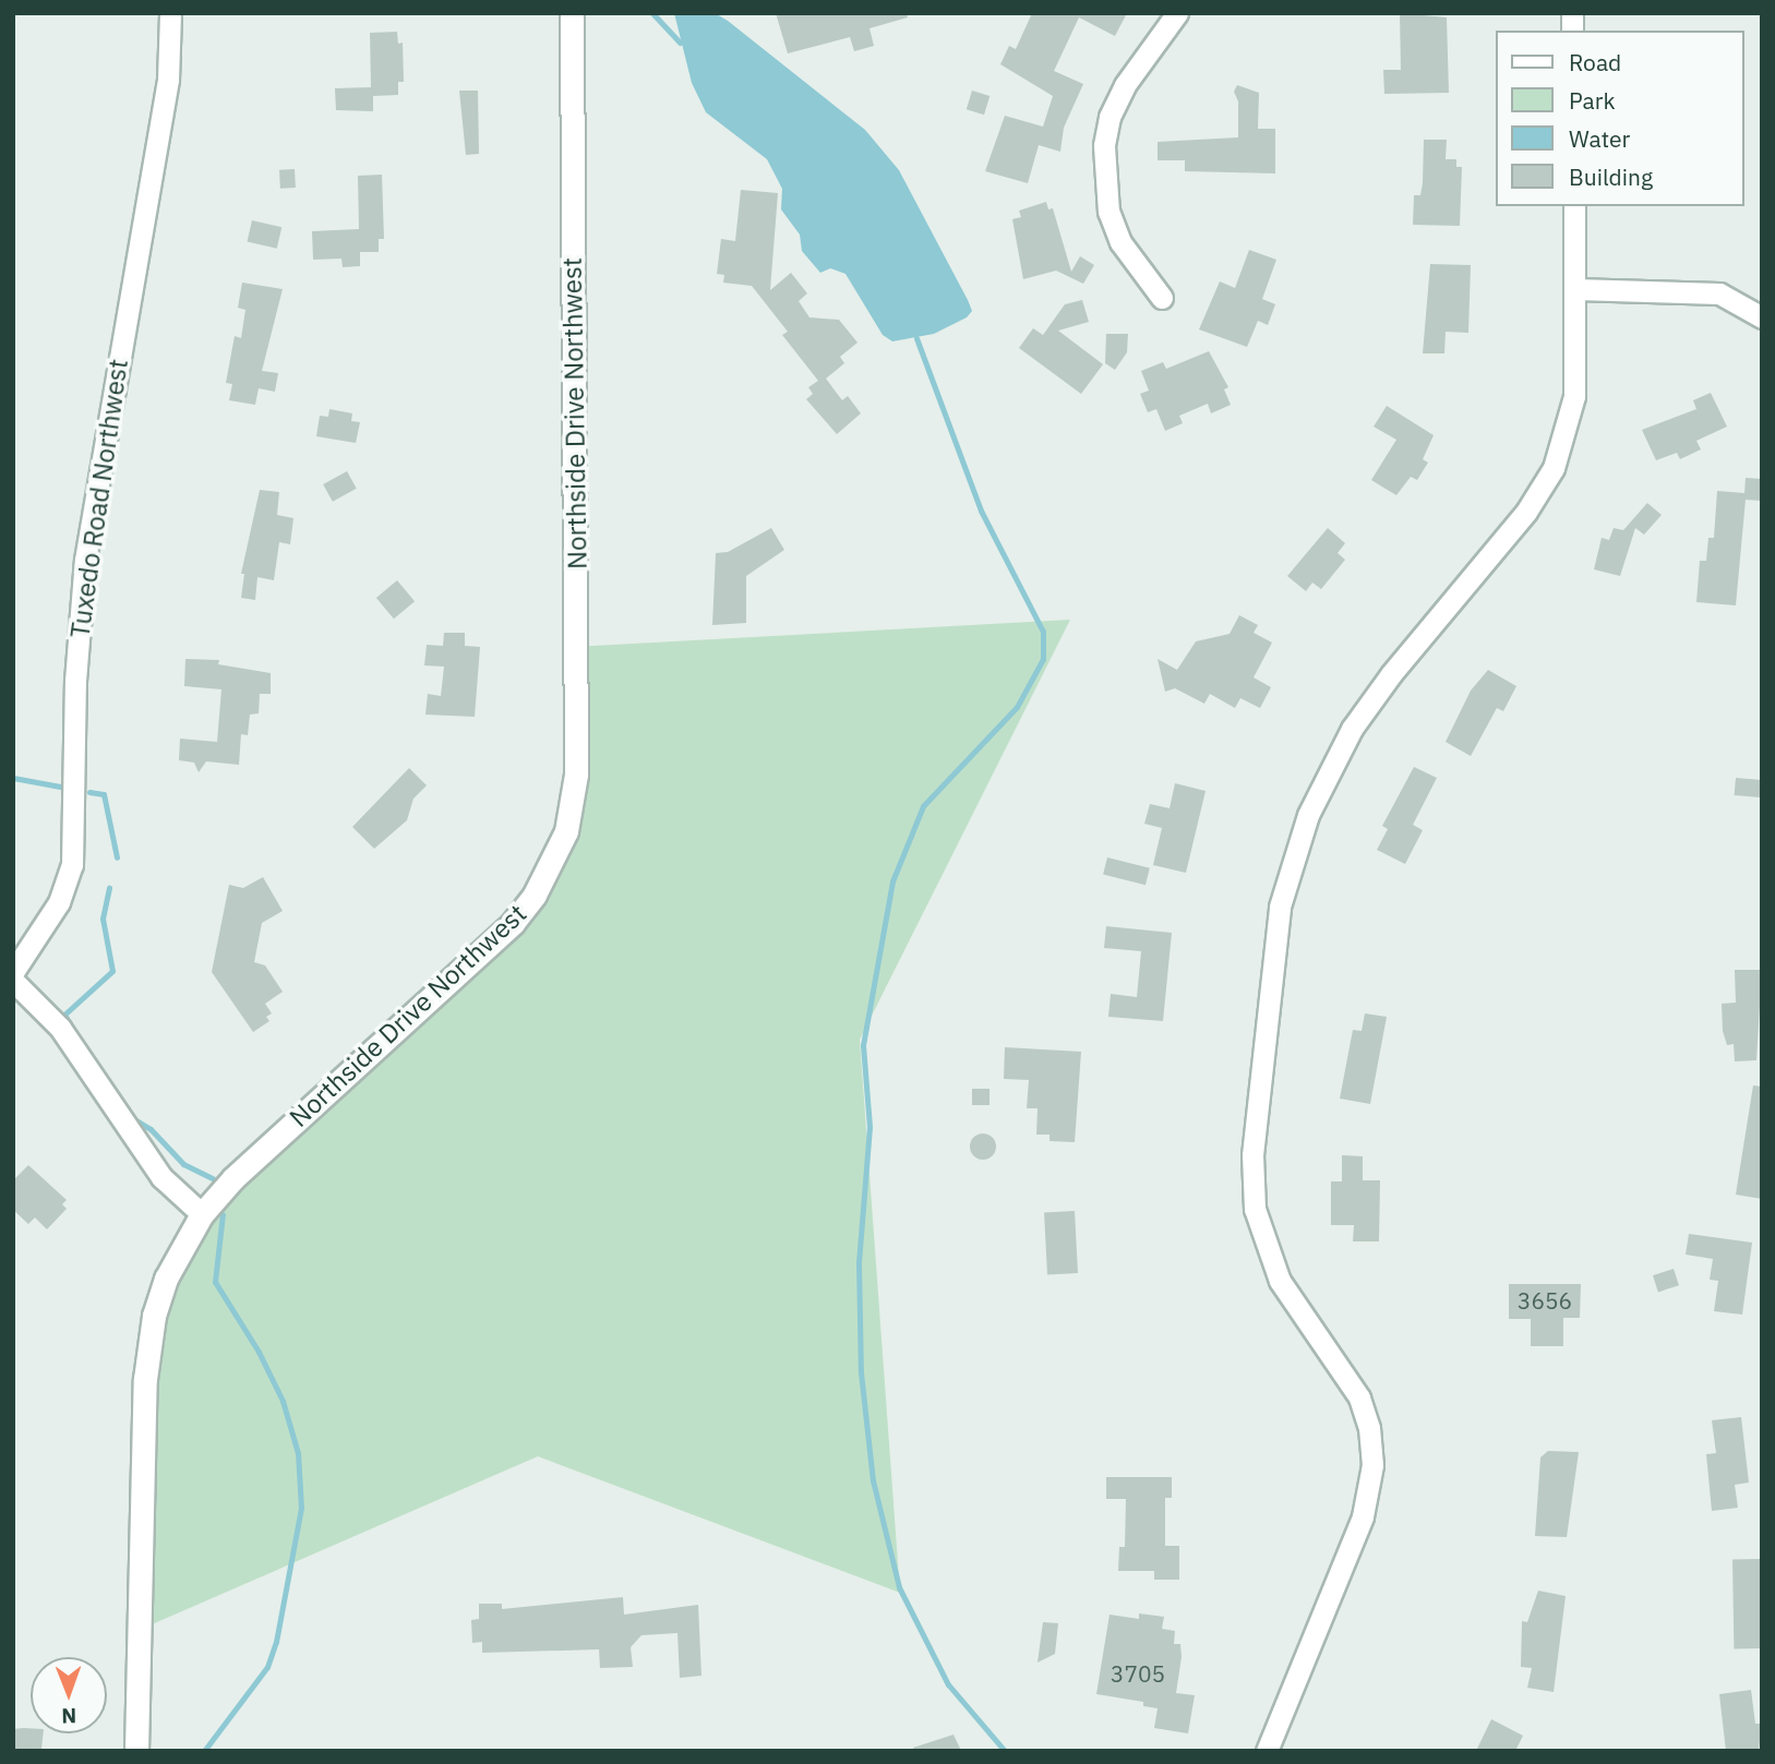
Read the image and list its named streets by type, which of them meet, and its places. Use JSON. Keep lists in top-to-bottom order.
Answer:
{
  "streets": {
    "street": ["Northside Drive Northwest", "Tuxedo Road Northwest"]
  },
  "house_numbers": ["3656", "3705"],
  "legend": [
    "Road",
    "Park",
    "Water",
    "Building"
  ],
  "north": "bottom"
}
